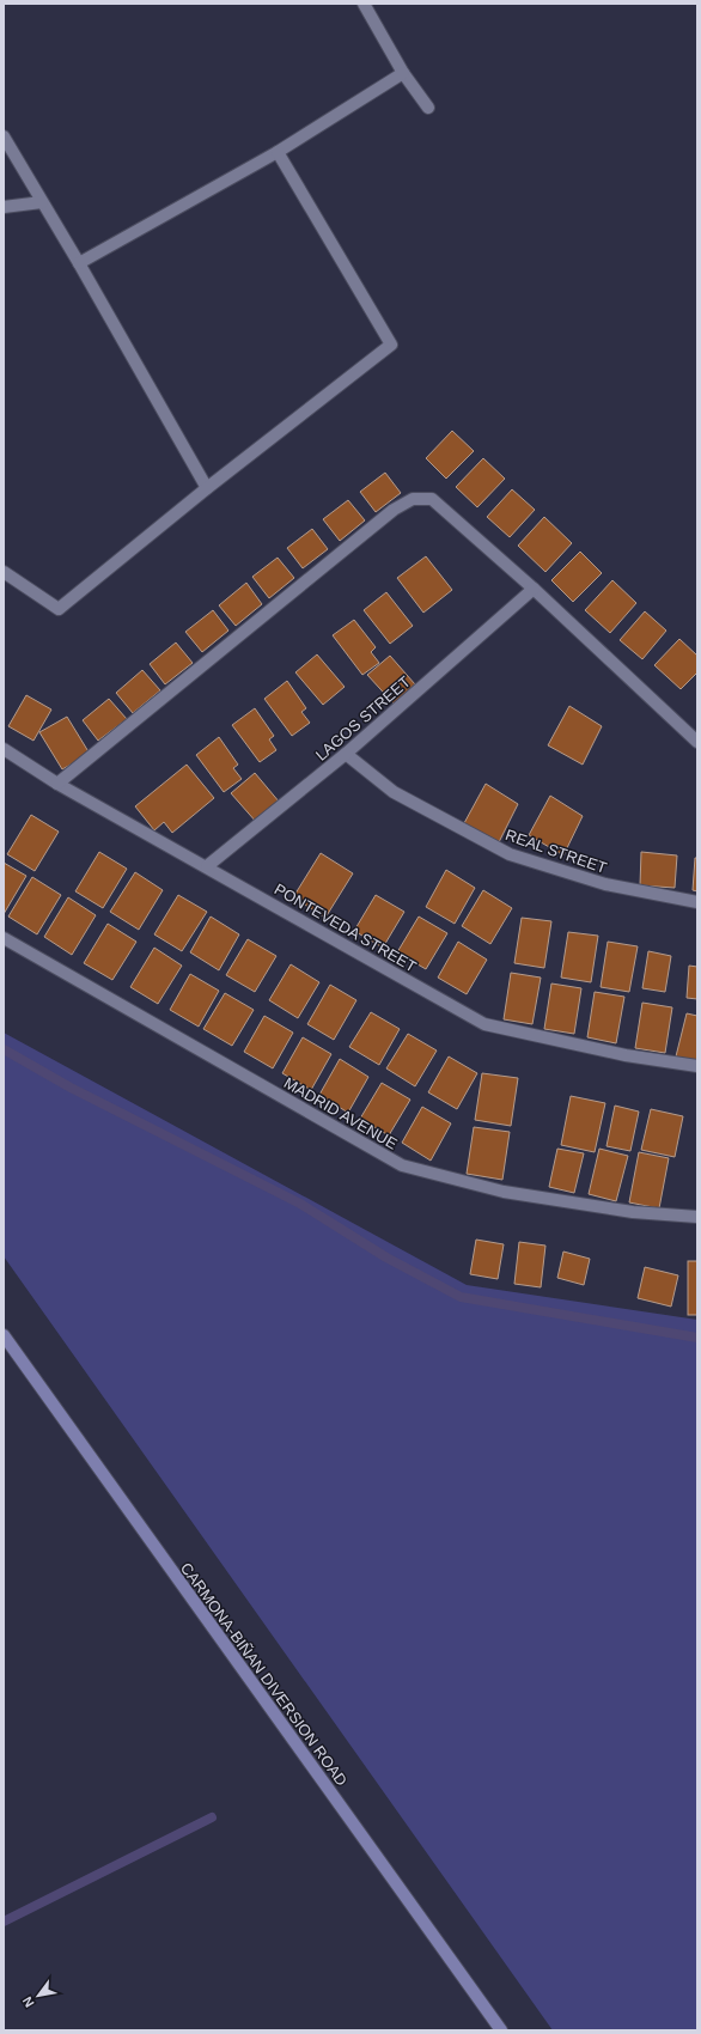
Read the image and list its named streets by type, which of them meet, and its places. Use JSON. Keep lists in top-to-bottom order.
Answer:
{
  "streets": {
    "main road": ["CARMONA-BIÑAN DIVERSION ROAD"],
    "street": [
      "LAGOS STREET",
      "REAL STREET",
      "PONTEVEDA STREET",
      "MADRID AVENUE"
    ]
  },
  "crossings": [
    ["LAGOS STREET", "REAL STREET"],
    ["LAGOS STREET", "PONTEVEDA STREET"]
  ],
  "north": "bottom left"
}
